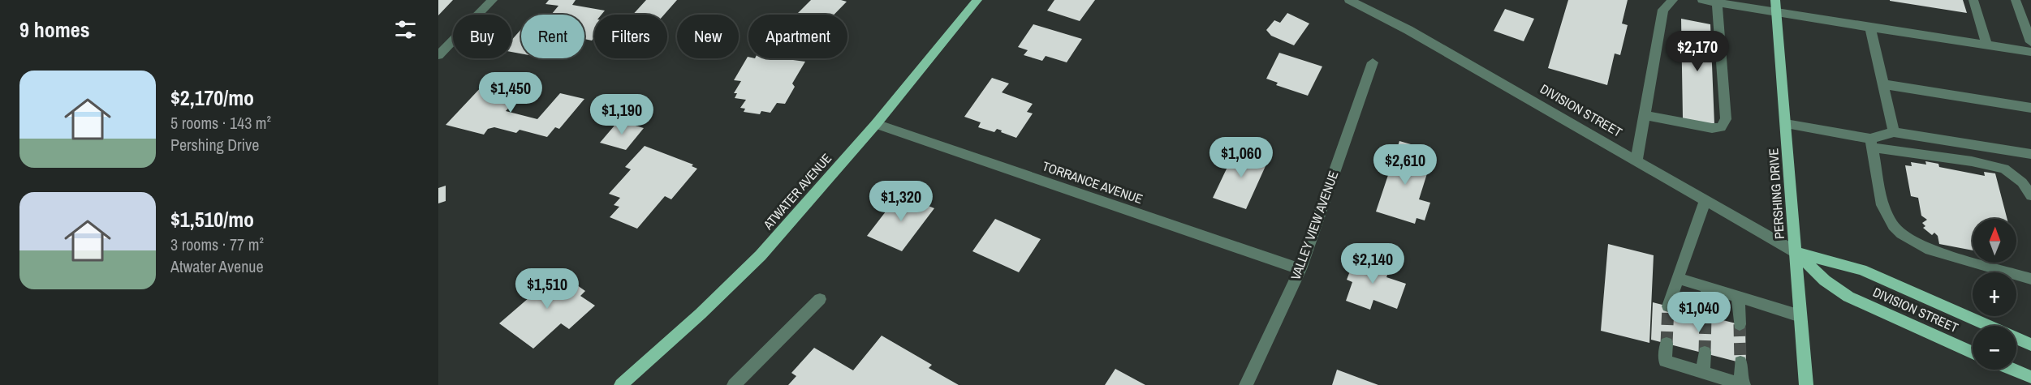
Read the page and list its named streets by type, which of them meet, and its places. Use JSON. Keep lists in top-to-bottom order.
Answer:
{
  "streets": {
    "main road": ["DIVISION STREET", "ATWATER AVENUE", "PERSHING DRIVE"],
    "street": ["TORRANCE AVENUE", "VALLEY VIEW AVENUE"]
  },
  "crossings": [
    ["DIVISION STREET", "PERSHING DRIVE"],
    ["TORRANCE AVENUE", "ATWATER AVENUE"],
    ["TORRANCE AVENUE", "VALLEY VIEW AVENUE"]
  ],
  "north": "top",
  "page": {
    "heading": "9 homes",
    "chip": [
      "Buy",
      "Rent",
      "Filters",
      "New",
      "Apartment"
    ],
    "price": [
      "$2,170",
      "$1,450",
      "$1,190",
      "$1,060",
      "$2,610",
      "$1,320",
      "$2,140",
      "$1,510",
      "$1,040"
    ],
    "list": [
      {
        "name": "$2,170/mo",
        "note": "5 rooms · 143 m² · Pershing Drive"
      },
      {
        "name": "$1,510/mo",
        "note": "3 rooms · 77 m² · Atwater Avenue"
      }
    ],
    "map_buttons": ["+", "−"]
  }
}
